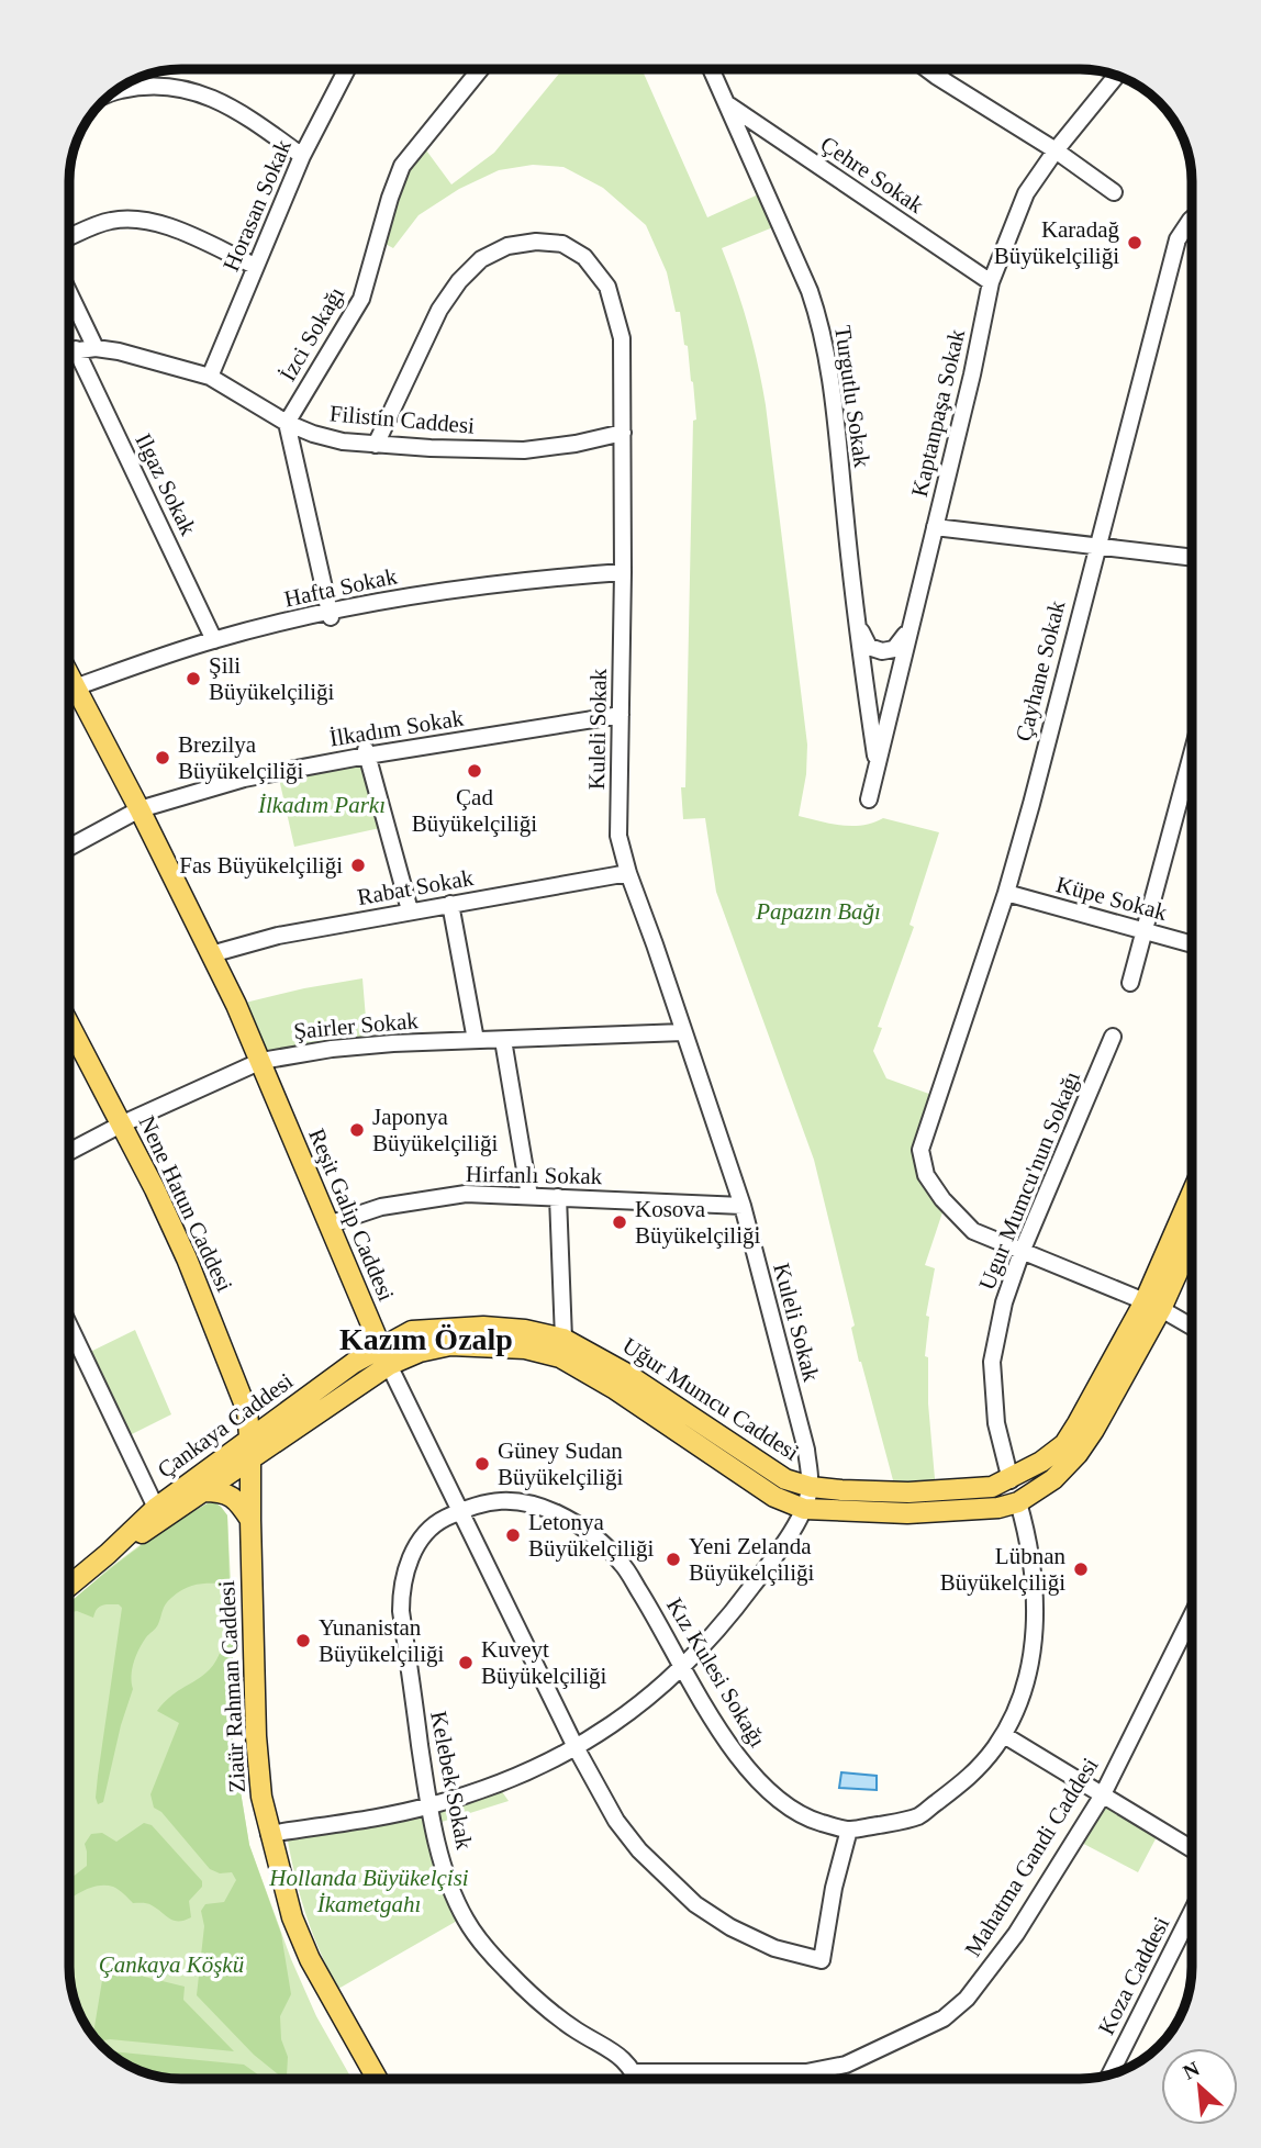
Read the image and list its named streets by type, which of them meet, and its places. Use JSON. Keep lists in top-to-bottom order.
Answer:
{
  "streets": {
    "main road": [
      "Nene Hatun Caddesi",
      "Reşit Galip Caddesi",
      "Uğur Mumcu Caddesi",
      "Çankaya Caddesi",
      "Ziaür Rahman Caddesi"
    ],
    "street": [
      "Çehre Sokak",
      "Horasan Sokak",
      "İzci Sokağı",
      "Turgutlu Sokak",
      "Kaptanpaşa Sokak",
      "Filistin Caddesi",
      "Ilgaz Sokak",
      "Hafta Sokak",
      "Çayhane Sokak",
      "İlkadım Sokak",
      "Kuleli Sokak",
      "Rabat Sokak",
      "Küpe Sokak",
      "Şairler Sokak",
      "Hirfanlı Sokak",
      "Ugur Mumcu'nun Sokağı",
      "Kız Kulesi Sokağı",
      "Kelebek Sokak",
      "Mahatma Gandi Caddesi",
      "Koza Caddesi"
    ]
  },
  "crossings": [
    ["Çehre Sokak", "Turgutlu Sokak"],
    ["Çehre Sokak", "Kaptanpaşa Sokak"],
    ["Horasan Sokak", "Filistin Caddesi"],
    ["İzci Sokağı", "Filistin Caddesi"],
    ["Turgutlu Sokak", "Kaptanpaşa Sokak"],
    ["Filistin Caddesi", "Ilgaz Sokak"],
    ["Filistin Caddesi", "Kuleli Sokak"],
    ["Ilgaz Sokak", "Hafta Sokak"],
    ["Hafta Sokak", "Kuleli Sokak"],
    ["Hafta Sokak", "Reşit Galip Caddesi"],
    ["Çayhane Sokak", "Küpe Sokak"],
    ["Çayhane Sokak", "Ugur Mumcu'nun Sokağı"],
    ["İlkadım Sokak", "Kuleli Sokak"],
    ["İlkadım Sokak", "Reşit Galip Caddesi"],
    ["Kuleli Sokak", "Rabat Sokak"],
    ["Kuleli Sokak", "Şairler Sokak"],
    ["Kuleli Sokak", "Hirfanlı Sokak"],
    ["Kuleli Sokak", "Reşit Galip Caddesi"],
    ["Kuleli Sokak", "Uğur Mumcu Caddesi"],
    ["Kuleli Sokak", "Kız Kulesi Sokağı"],
    ["Kuleli Sokak", "Ziaür Rahman Caddesi"],
    ["Kuleli Sokak", "Kelebek Sokak"],
    ["Rabat Sokak", "Reşit Galip Caddesi"],
    ["Şairler Sokak", "Nene Hatun Caddesi"],
    ["Şairler Sokak", "Reşit Galip Caddesi"],
    ["Hirfanlı Sokak", "Reşit Galip Caddesi"],
    ["Ugur Mumcu'nun Sokağı", "Uğur Mumcu Caddesi"],
    ["Nene Hatun Caddesi", "Çankaya Caddesi"],
    ["Nene Hatun Caddesi", "Ziaür Rahman Caddesi"],
    ["Reşit Galip Caddesi", "Uğur Mumcu Caddesi"],
    ["Reşit Galip Caddesi", "Çankaya Caddesi"],
    ["Reşit Galip Caddesi", "Kız Kulesi Sokağı"],
    ["Reşit Galip Caddesi", "Kelebek Sokak"],
    ["Uğur Mumcu Caddesi", "Çankaya Caddesi"],
    ["Uğur Mumcu Caddesi", "Kız Kulesi Sokağı"],
    ["Çankaya Caddesi", "Ziaür Rahman Caddesi"],
    ["Kız Kulesi Sokağı", "Kelebek Sokak"],
    ["Kelebek Sokak", "Mahatma Gandi Caddesi"]
  ],
  "districts": ["Kazım Özalp"],
  "parks": [
    "İlkadım Parkı",
    "Papazın Bağı",
    "Hollanda Büyükelçisi İkametgahı",
    "Çankaya Köşkü"
  ],
  "places": [
    "Karadağ Büyükelçiliği",
    "Şili Büyükelçiliği",
    "Brezilya Büyükelçiliği",
    "Çad Büyükelçiliği",
    "Fas Büyükelçiliği",
    "Japonya Büyükelçiliği",
    "Kosova Büyükelçiliği",
    "Güney Sudan Büyükelçiliği",
    "Letonya Büyükelçiliği",
    "Yeni Zelanda Büyükelçiliği",
    "Lübnan Büyükelçiliği",
    "Yunanistan Büyükelçiliği",
    "Kuveyt Büyükelçiliği"
  ],
  "north": "top left"
}
